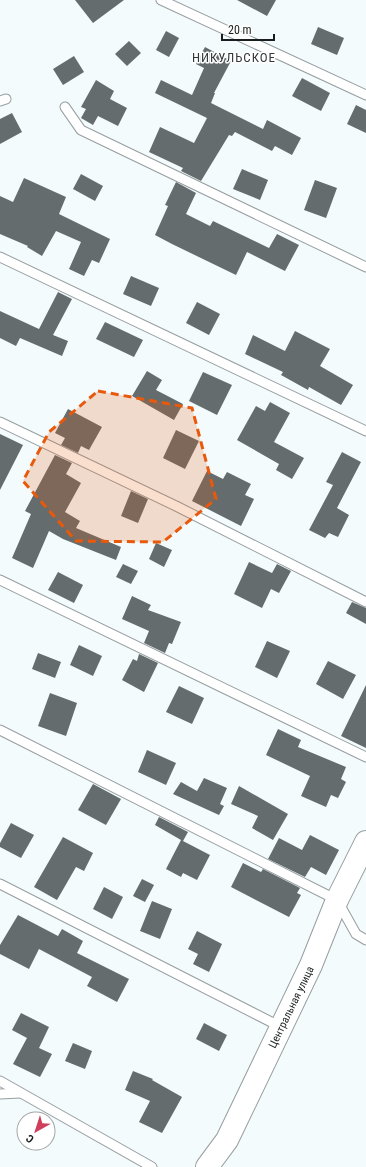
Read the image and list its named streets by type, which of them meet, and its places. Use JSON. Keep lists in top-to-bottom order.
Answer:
{
  "streets": {
    "street": ["Центральная улица"]
  },
  "districts": ["НИКУЛЬСКОЕ"],
  "scale_bar": "20 m",
  "north": "bottom left"
}
